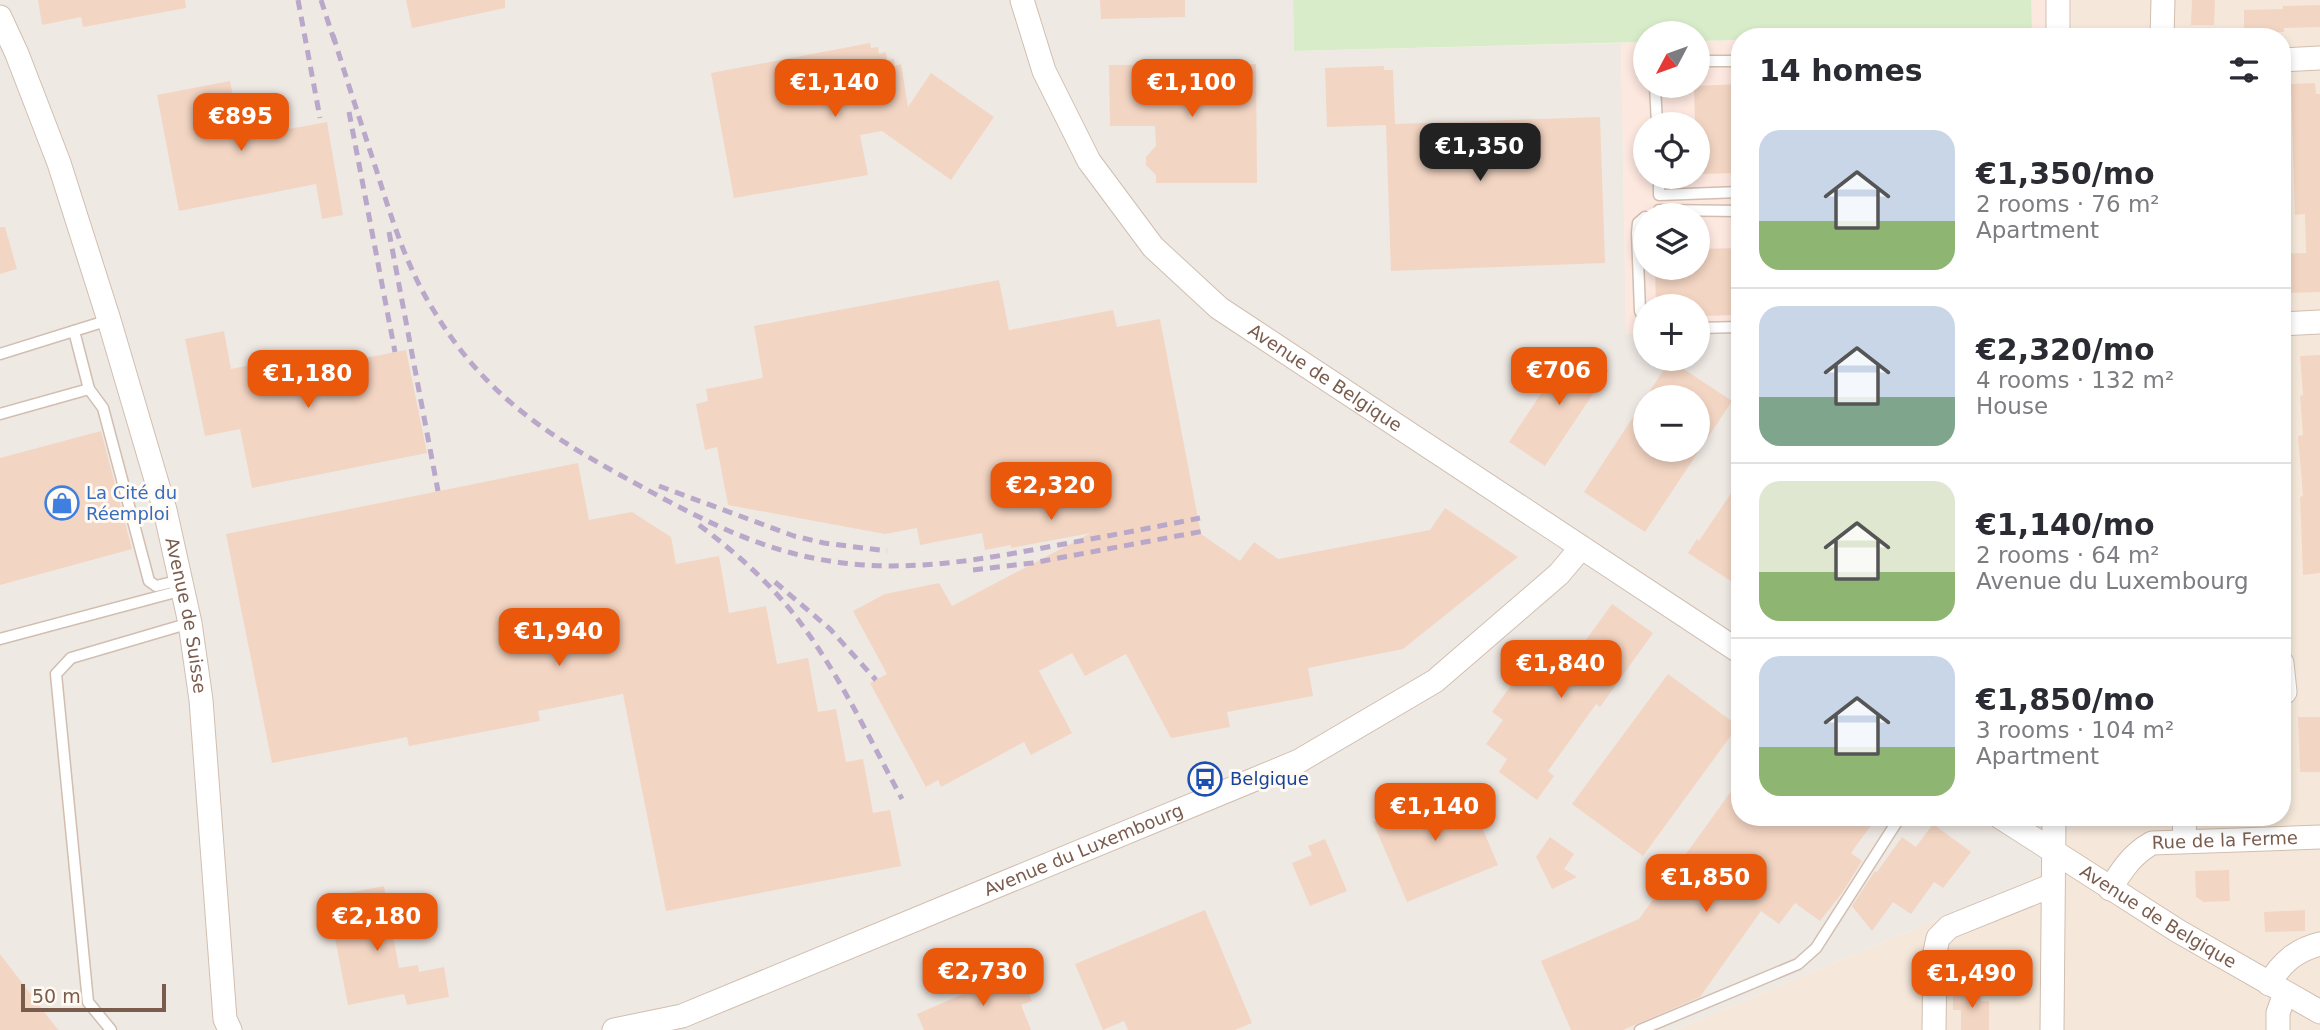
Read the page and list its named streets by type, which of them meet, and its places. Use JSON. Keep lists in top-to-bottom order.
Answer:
{
  "streets": {
    "street": [
      "Avenue de Belgique",
      "Avenue de Suisse",
      "Rue de la Ferme",
      "Avenue du Luxembourg"
    ]
  },
  "crossings": [
    ["Avenue de Belgique", "Rue de la Ferme"],
    ["Avenue de Belgique", "Avenue du Luxembourg"]
  ],
  "places": {
    "shop": ["La Cité du Réemploi"],
    "bus stop": ["Belgique"]
  },
  "scale_bar": "50 m",
  "north": "bottom left",
  "page": {
    "map_buttons": ["+", "−"],
    "heading": "14 homes",
    "price": [
      "€1,140",
      "€1,100",
      "€895",
      "€1,350",
      "€706",
      "€1,180",
      "€2,320",
      "€1,940",
      "€1,840",
      "€1,140",
      "€1,850",
      "€2,180",
      "€2,730",
      "€1,490"
    ],
    "list": [
      {
        "name": "€1,350/mo",
        "note": "2 rooms · 76 m² · Apartment"
      },
      {
        "name": "€2,320/mo",
        "note": "4 rooms · 132 m² · House"
      },
      {
        "name": "€1,140/mo",
        "note": "2 rooms · 64 m² · Avenue du Luxembourg"
      },
      {
        "name": "€1,850/mo",
        "note": "3 rooms · 104 m² · Apartment"
      }
    ],
    "scale": "50 m"
  }
}
